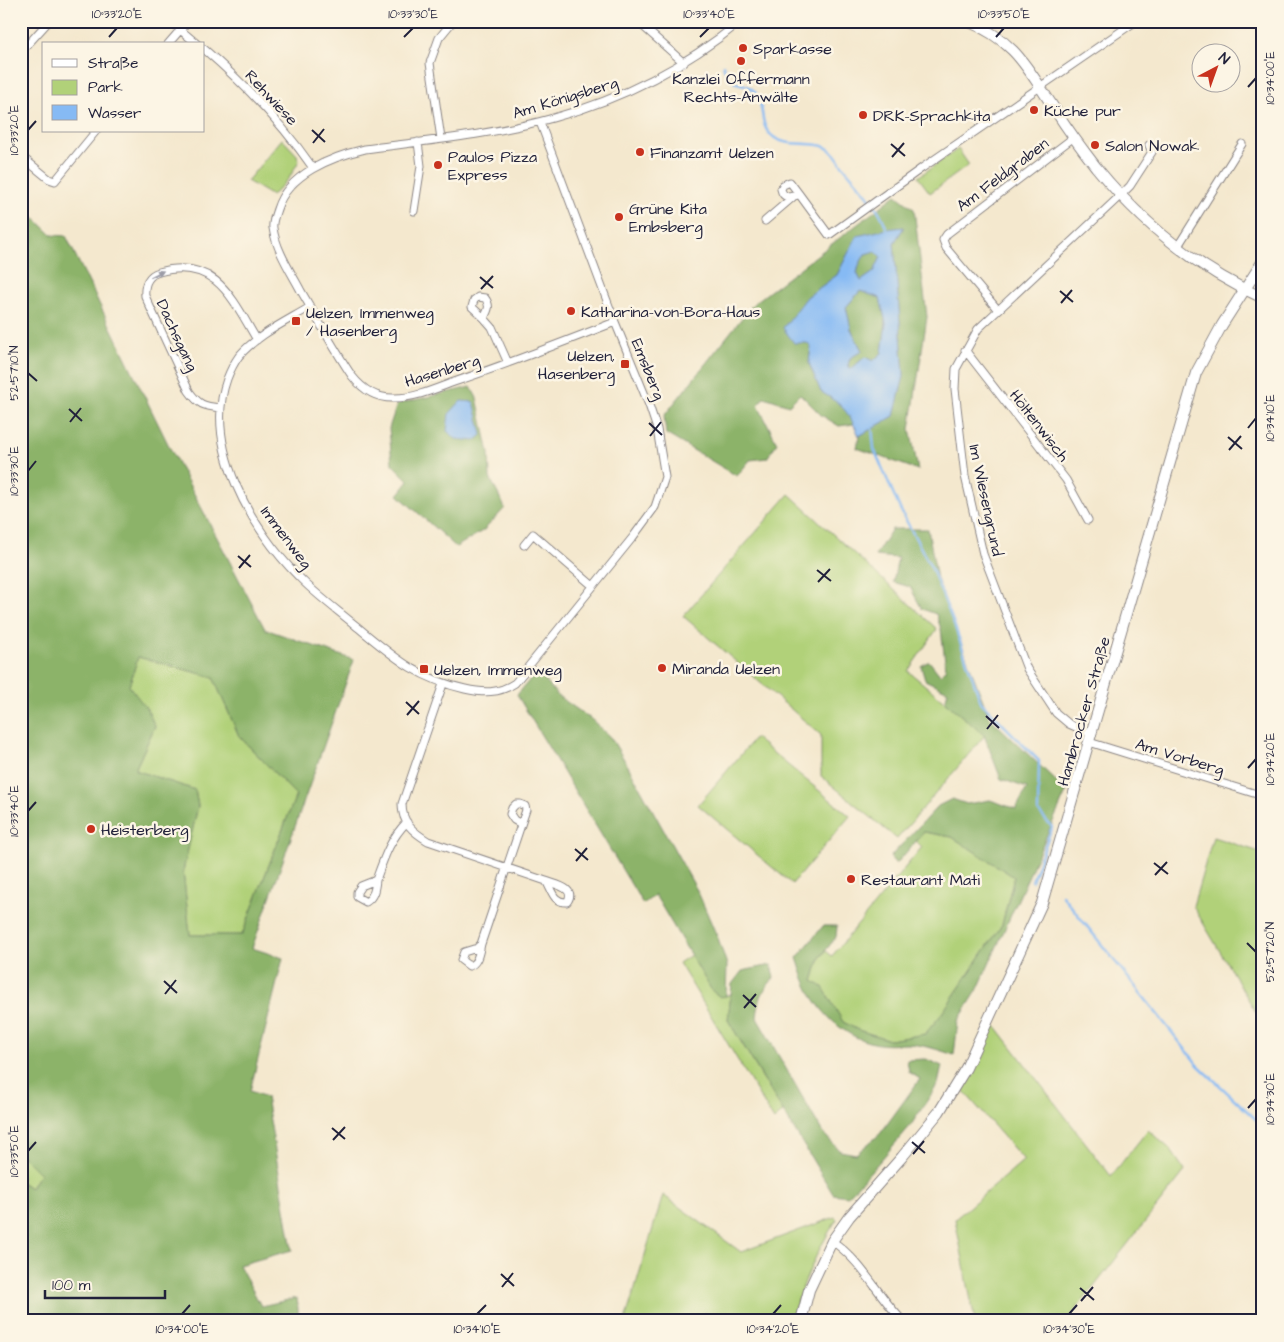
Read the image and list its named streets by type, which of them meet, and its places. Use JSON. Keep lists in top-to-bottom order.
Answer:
{
  "streets": {
    "street": [
      "Rehwiese",
      "Am Königsberg",
      "Am Feldgraben",
      "Dachsgang",
      "Emsberg",
      "Hasenberg",
      "Höltenwisch",
      "Im Wiesengrund",
      "Immenweg",
      "Hambrocker Straße",
      "Am Vorberg"
    ]
  },
  "crossings": [
    ["Rehwiese", "Am Königsberg"],
    ["Am Königsberg", "Emsberg"],
    ["Am Königsberg", "Hasenberg"],
    ["Am Königsberg", "Immenweg"],
    ["Am Feldgraben", "Im Wiesengrund"],
    ["Dachsgang", "Immenweg"],
    ["Emsberg", "Hasenberg"],
    ["Emsberg", "Immenweg"],
    ["Hasenberg", "Immenweg"],
    ["Höltenwisch", "Im Wiesengrund"],
    ["Im Wiesengrund", "Hambrocker Straße"],
    ["Im Wiesengrund", "Am Vorberg"],
    ["Hambrocker Straße", "Am Vorberg"]
  ],
  "places": {
    "other": [
      "Sparkasse",
      "Kanzlei Offermann Rechts-Anwälte",
      "Küche pur",
      "DRK-Sprachkita",
      "Salon Nowak",
      "Finanzamt Uelzen",
      "Paulos Pizza Express",
      "Grüne Kita Embsberg",
      "Katharina-von-Bora-Haus",
      "Miranda Uelzen",
      "Heisterberg",
      "Restaurant Mati"
    ],
    "transit": ["Uelzen, Immenweg / Hasenberg", "Uelzen, Hasenberg", "Uelzen, Immenweg"]
  },
  "legend": ["Straße", "Park", "Wasser"],
  "scale_bar": "100 m",
  "north": "top right",
  "coordinates": [
    "10°33'20\"E",
    "10°33'30\"E",
    "10°33'40\"E",
    "10°33'50\"E",
    "10°34'00\"E",
    "52°57'10\"N",
    "10°34'10\"E",
    "10°34'20\"E",
    "52°57'20\"N",
    "10°34'30\"E"
  ]
}
